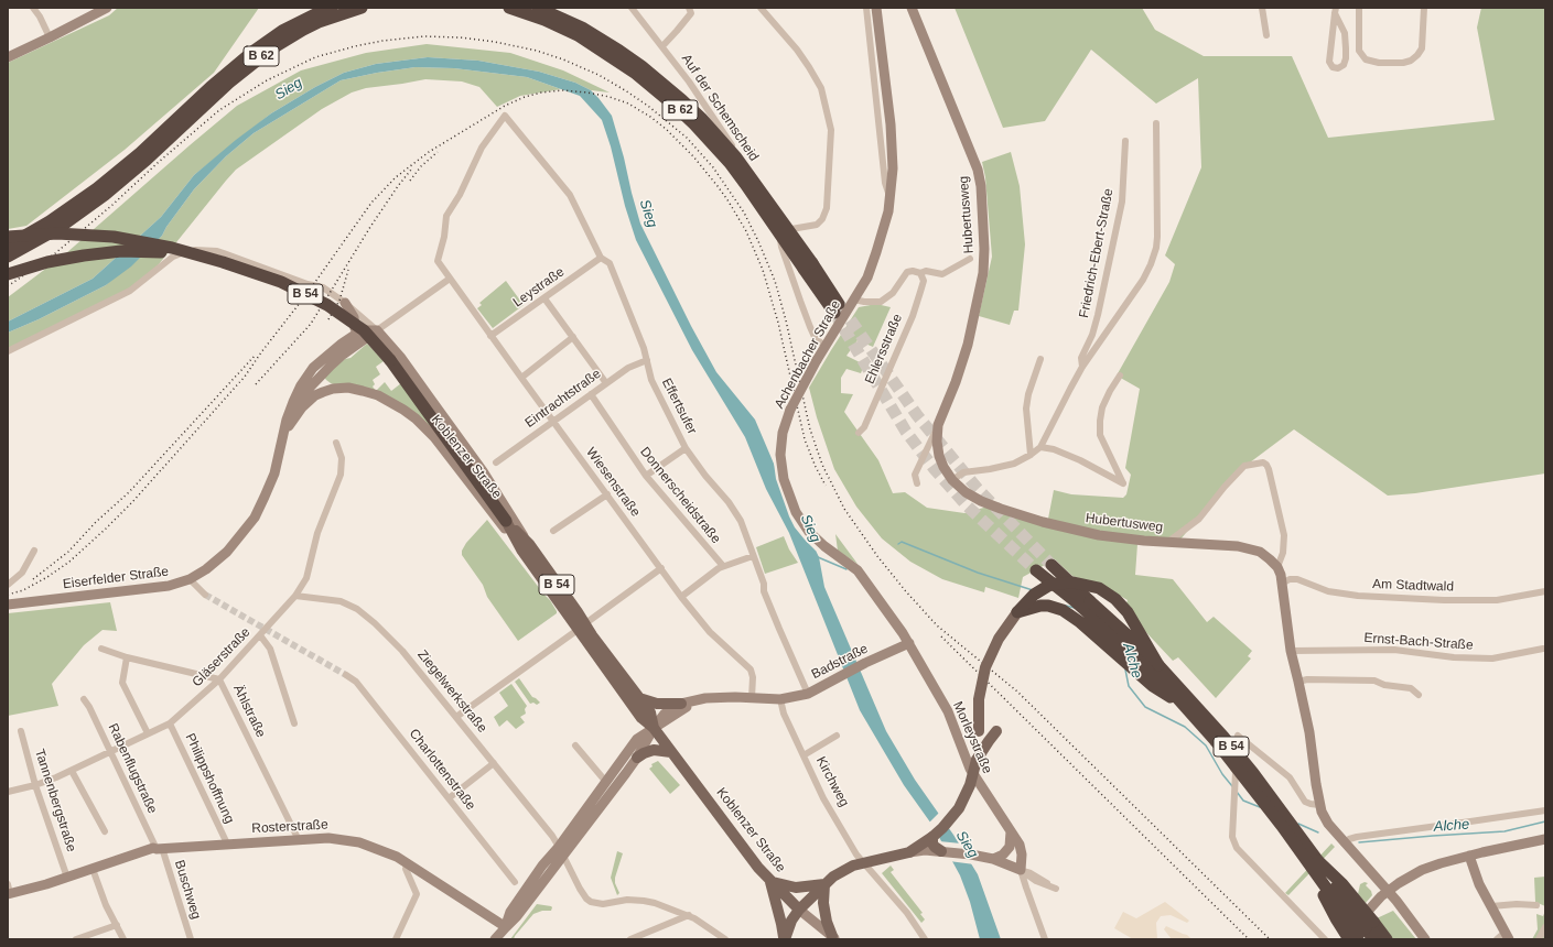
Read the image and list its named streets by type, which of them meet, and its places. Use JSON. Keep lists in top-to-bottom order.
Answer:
{
  "streets": {
    "highway": ["B 62", "B 54"],
    "main road": [
      "Hubertusweg",
      "Achenbacher Straße",
      "Koblenzer Straße",
      "Eiserfelder Straße",
      "Badstraße",
      "Morleystraße",
      "Rosterstraße"
    ],
    "street": [
      "Auf der Schemscheid",
      "Friedrich-Ebert-Straße",
      "Leystraße",
      "Ehlersstraße",
      "Eintrachtstraße",
      "Effertsufer",
      "Wiesenstraße",
      "Donnerscheidstraße",
      "Am Stadtwald",
      "Ernst-Bach-Straße",
      "Gläserstraße",
      "Ziegelwerkstraße",
      "Ählstraße",
      "Rabenflugstraße",
      "Charlottenstraße",
      "Philippshoffnung",
      "Kirchweg",
      "Tannenbergstraße",
      "Buschweg"
    ]
  },
  "crossings": [
    ["Hubertusweg", "Friedrich-Ebert-Straße"],
    ["Leystraße", "Effertsufer"],
    ["Leystraße", "Wiesenstraße"],
    ["B 54", "Koblenzer Straße"],
    ["B 54", "Kirchweg"],
    ["Achenbacher Straße", "Morleystraße"],
    ["Eintrachtstraße", "Effertsufer"],
    ["Eintrachtstraße", "Wiesenstraße"],
    ["Eintrachtstraße", "Donnerscheidstraße"],
    ["Effertsufer", "Wiesenstraße"],
    ["Effertsufer", "Badstraße"],
    ["Koblenzer Straße", "Eiserfelder Straße"],
    ["Gläserstraße", "Ziegelwerkstraße"],
    ["Gläserstraße", "Ählstraße"],
    ["Gläserstraße", "Rabenflugstraße"],
    ["Gläserstraße", "Philippshoffnung"],
    ["Gläserstraße", "Tannenbergstraße"],
    ["Badstraße", "Morleystraße"],
    ["Badstraße", "Kirchweg"],
    ["Ählstraße", "Rosterstraße"],
    ["Rabenflugstraße", "Rosterstraße"],
    ["Rabenflugstraße", "Buschweg"],
    ["Philippshoffnung", "Rosterstraße"],
    ["Tannenbergstraße", "Rosterstraße"],
    ["Rosterstraße", "Buschweg"]
  ],
  "water": ["Sieg", "Alche"]
}
